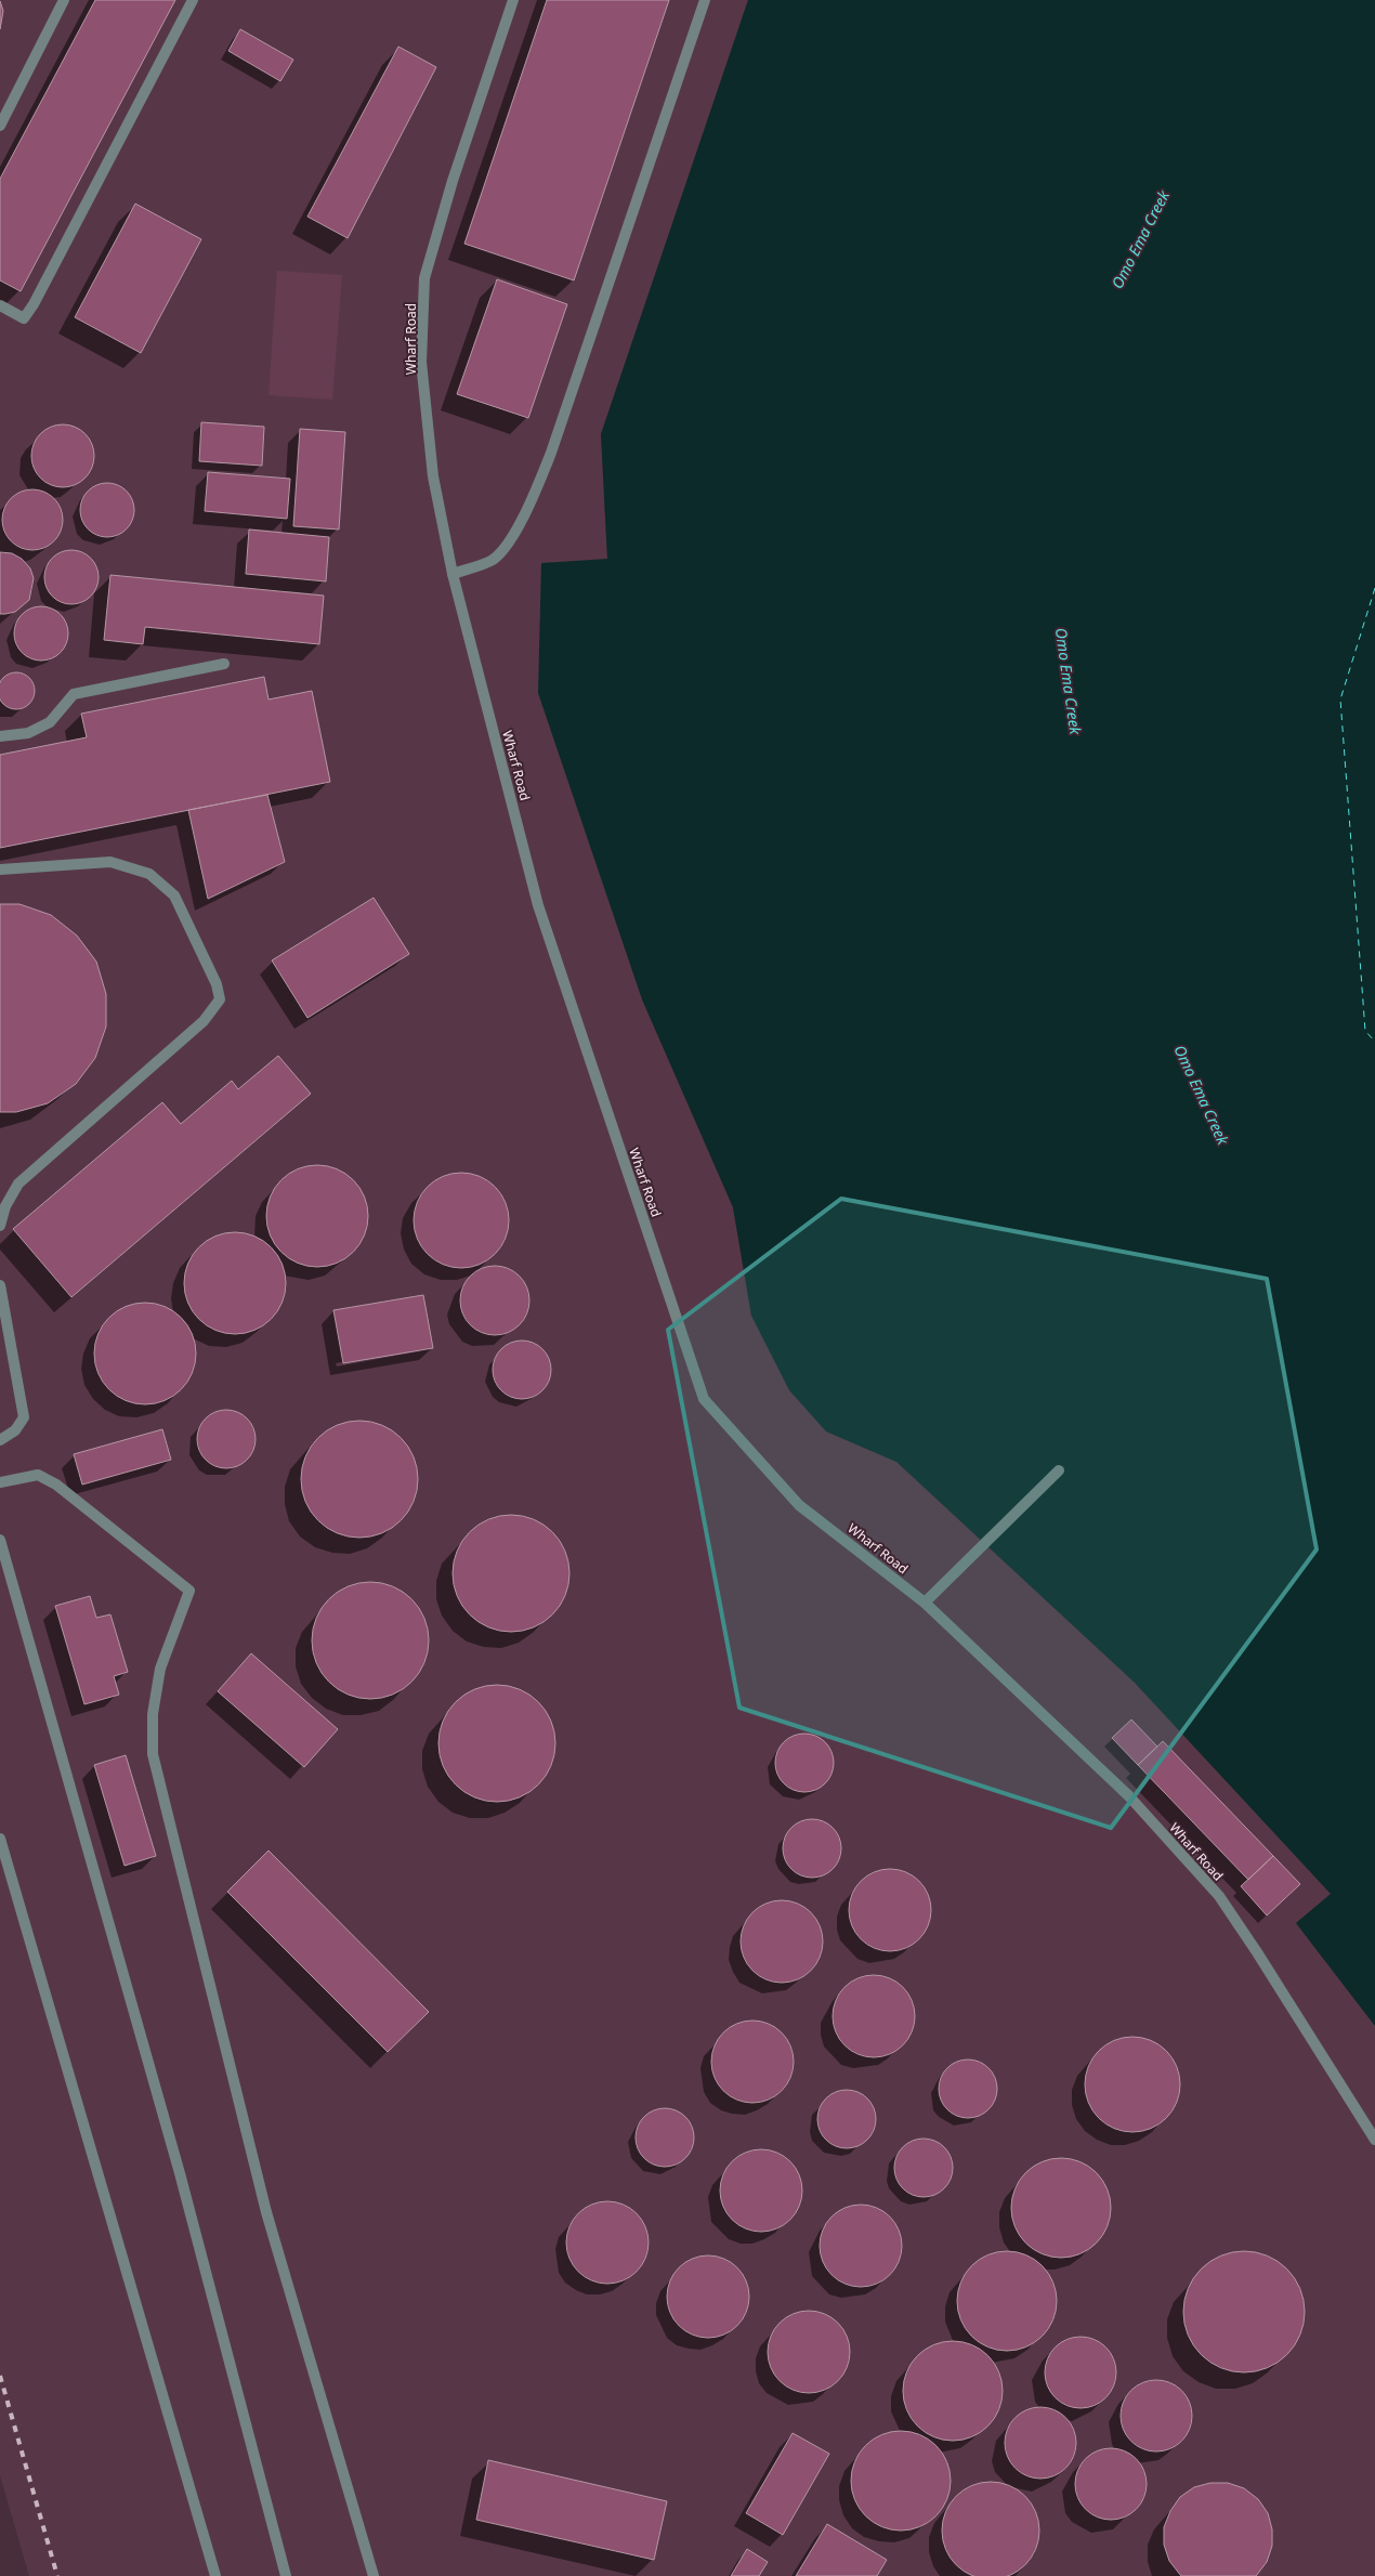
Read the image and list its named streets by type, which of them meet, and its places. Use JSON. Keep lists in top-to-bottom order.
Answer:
{
  "streets": {
    "street": ["Wharf Road"]
  },
  "water": ["Omo Ema Creek"]
}
